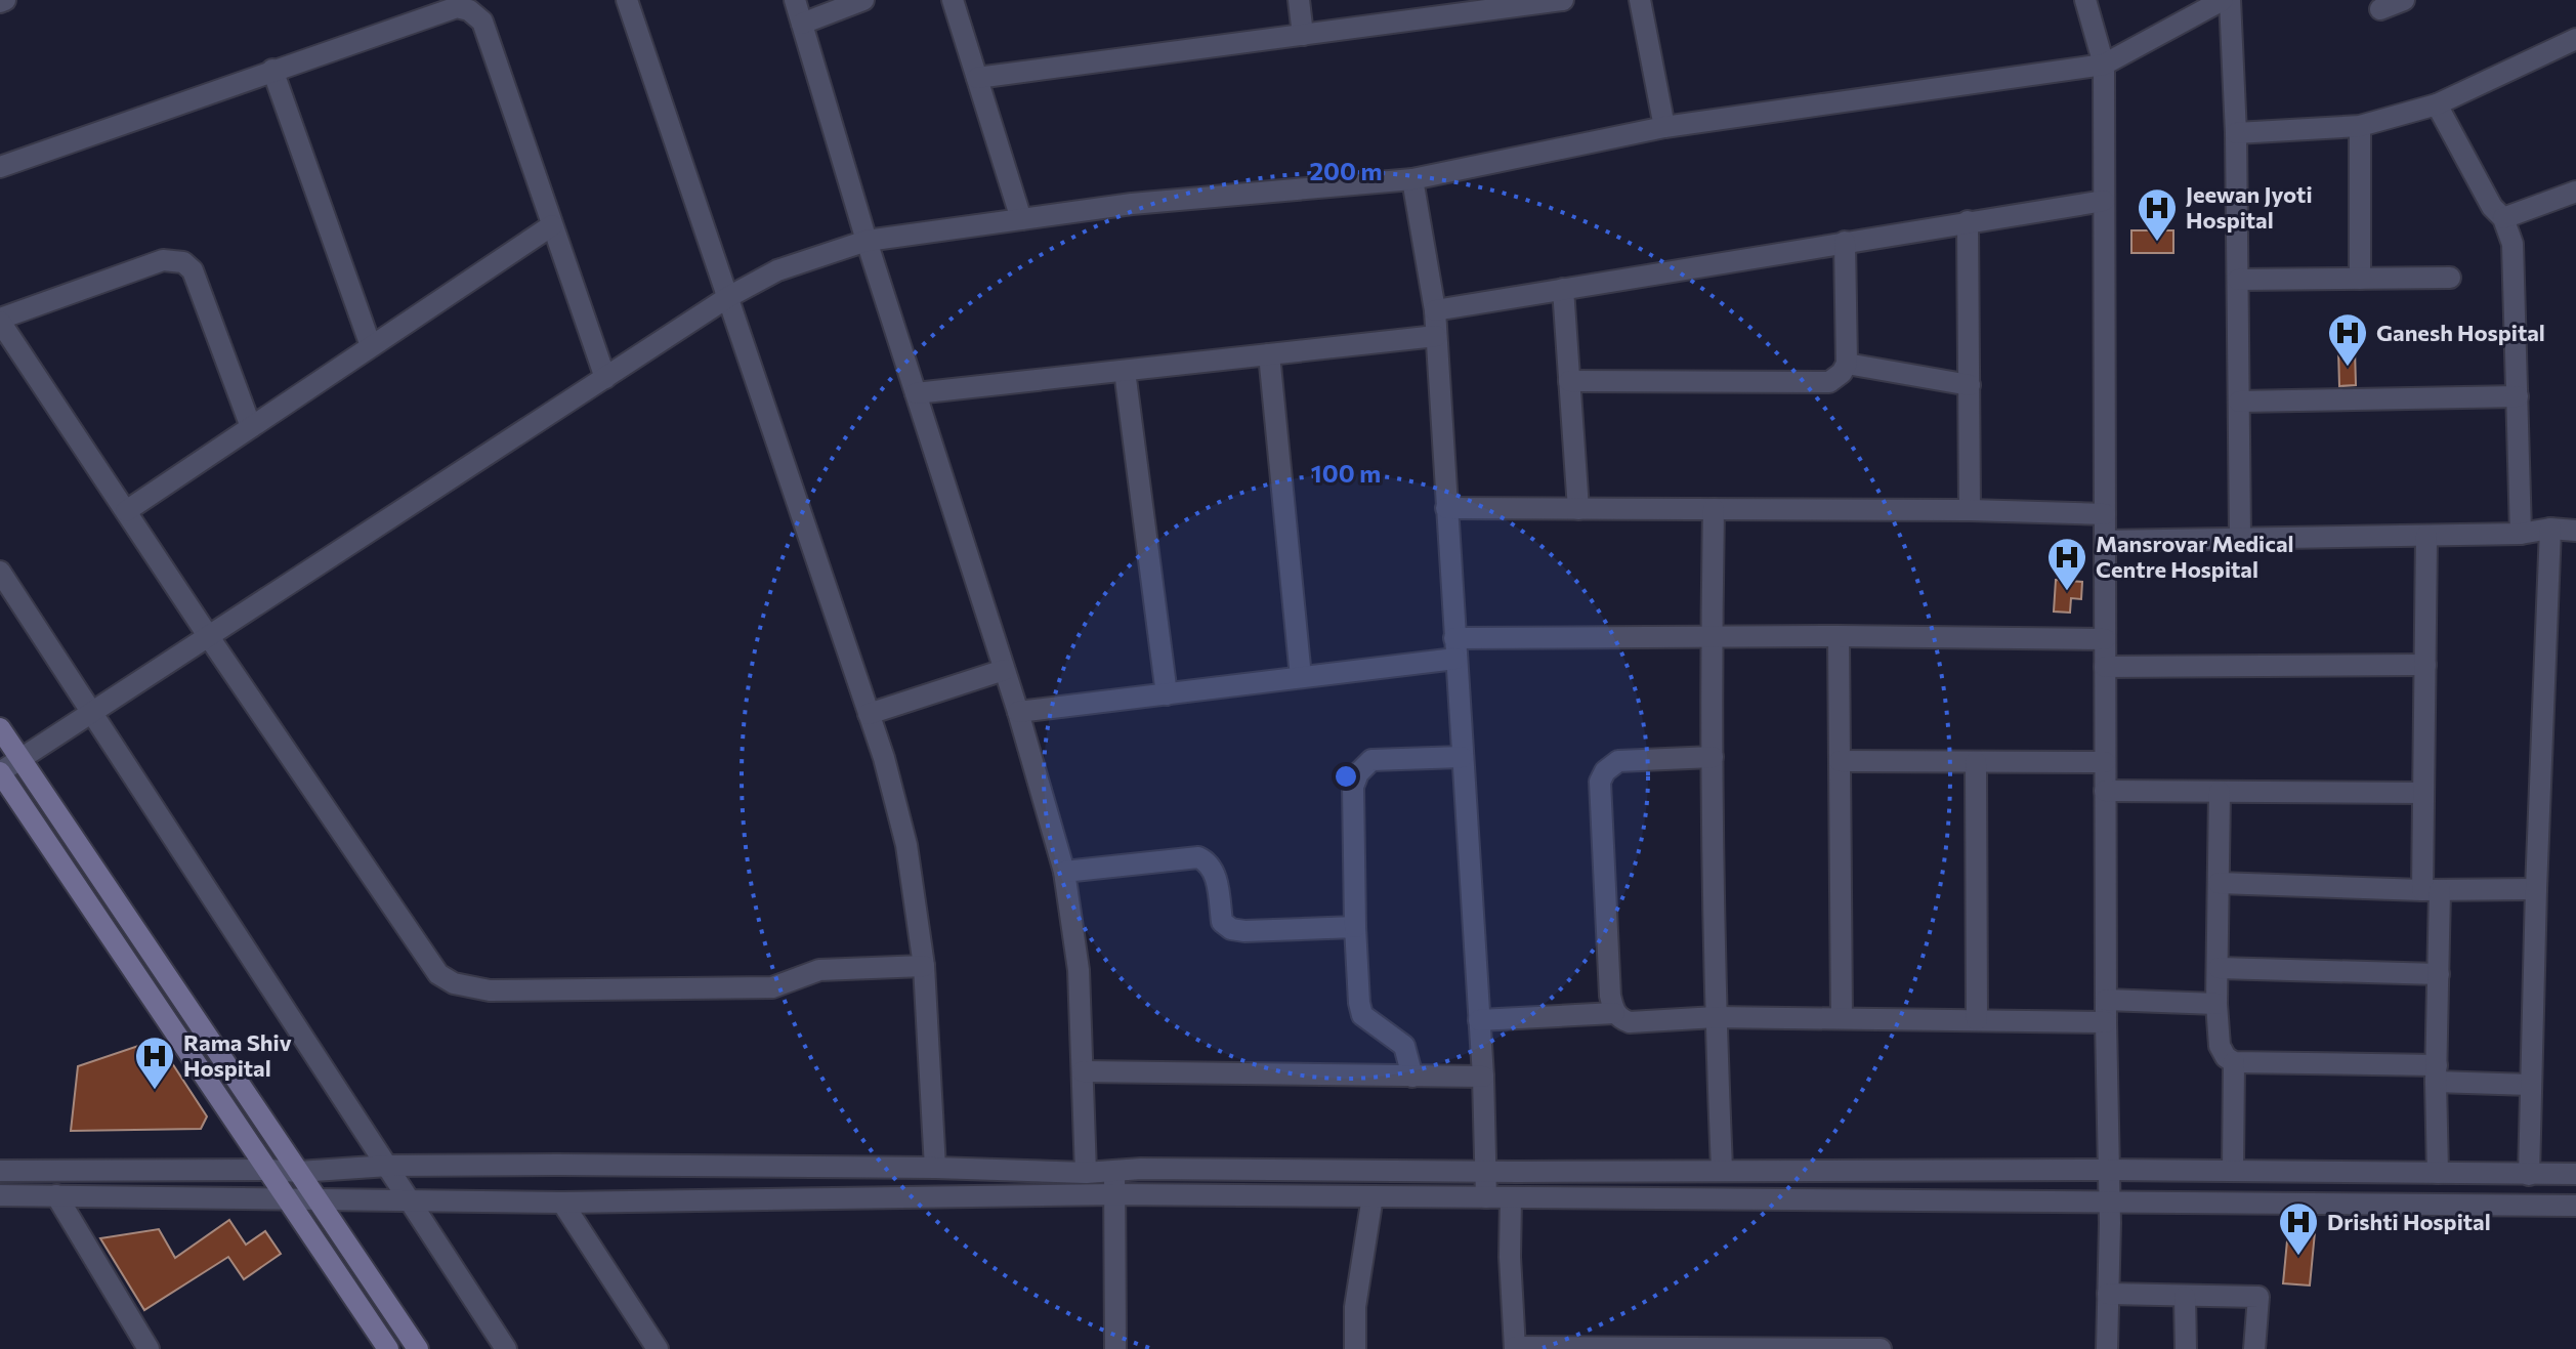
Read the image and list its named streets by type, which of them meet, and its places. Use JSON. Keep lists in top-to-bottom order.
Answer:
{
  "places": {
    "hospital": [
      "Jeewan Jyoti Hospital",
      "Ganesh Hospital",
      "Mansrovar Medical Centre Hospital",
      "Rama Shiv Hospital",
      "Drishti Hospital"
    ]
  },
  "rings": ["200 m", "100 m"]
}
